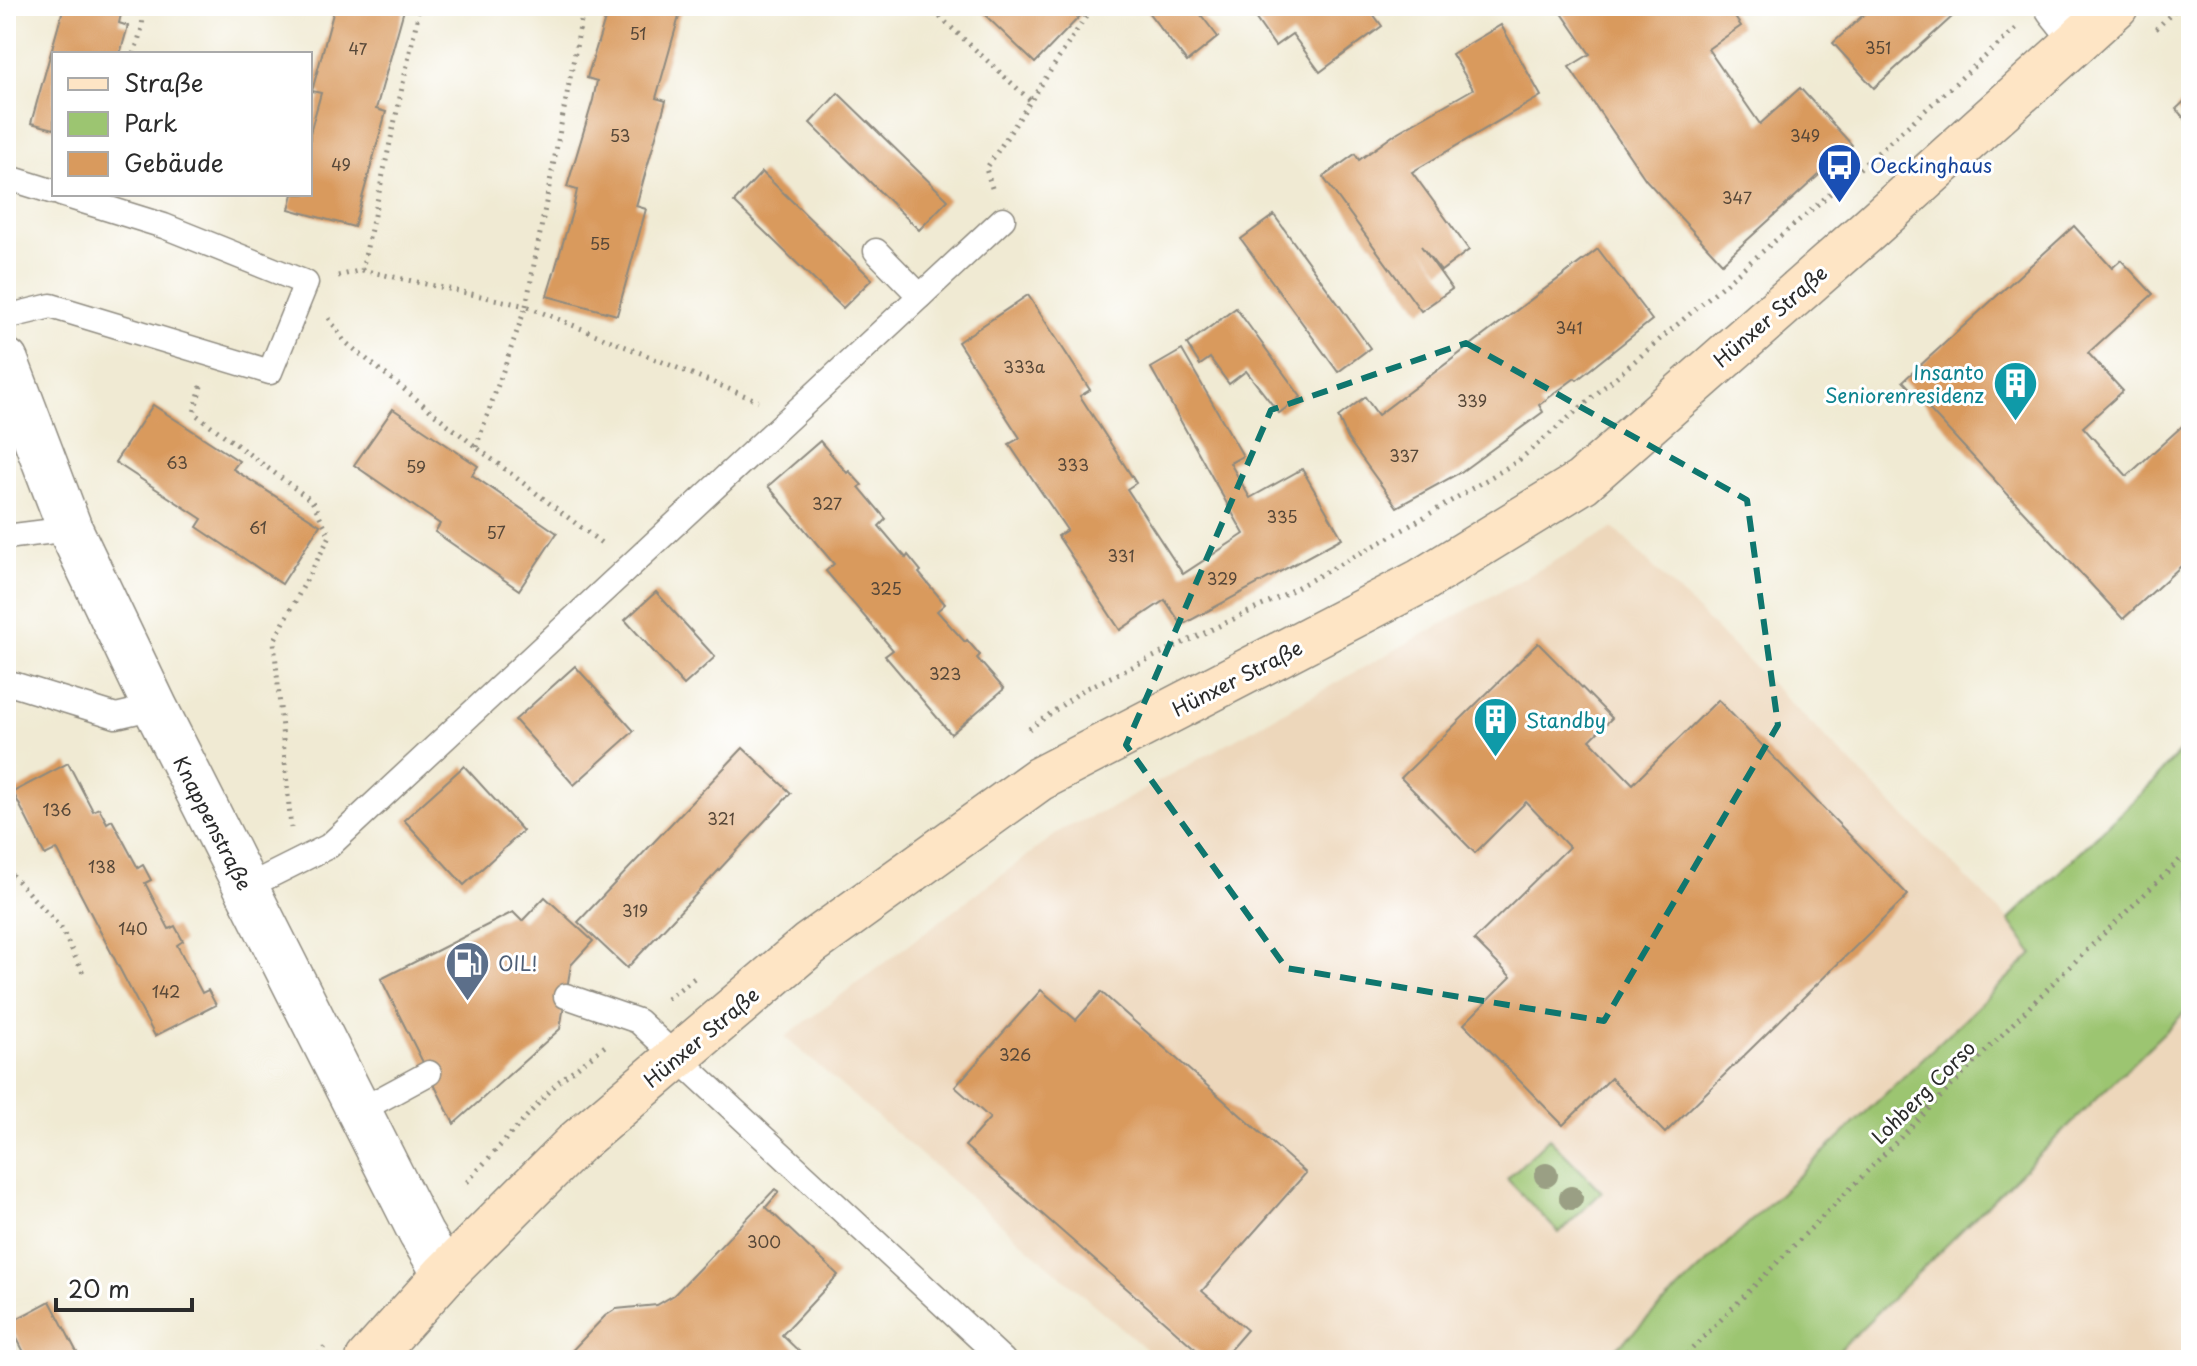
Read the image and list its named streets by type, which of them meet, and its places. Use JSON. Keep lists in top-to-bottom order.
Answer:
{
  "streets": {
    "main road": ["Hünxer Straße"],
    "street": ["Knappenstraße"],
    "path": ["Lohberg Corso"]
  },
  "crossings": [
    ["Hünxer Straße", "Knappenstraße"]
  ],
  "places": {
    "bus stop": ["Oeckinghaus"],
    "building": ["Insanto Seniorenresidenz", "Standby"],
    "fuel station": ["OIL!"]
  },
  "house_numbers": [
    "51",
    "351",
    "47",
    "53",
    "349",
    "49",
    "347",
    "55",
    "341",
    "333a",
    "339",
    "337",
    "63",
    "333",
    "59",
    "327",
    "335",
    "61",
    "57",
    "331",
    "329",
    "325",
    "323",
    "136",
    "321",
    "138",
    "319",
    "140",
    "142",
    "326",
    "300"
  ],
  "legend": ["Straße", "Park", "Gebäude"],
  "scale_bar": "20 m"
}
